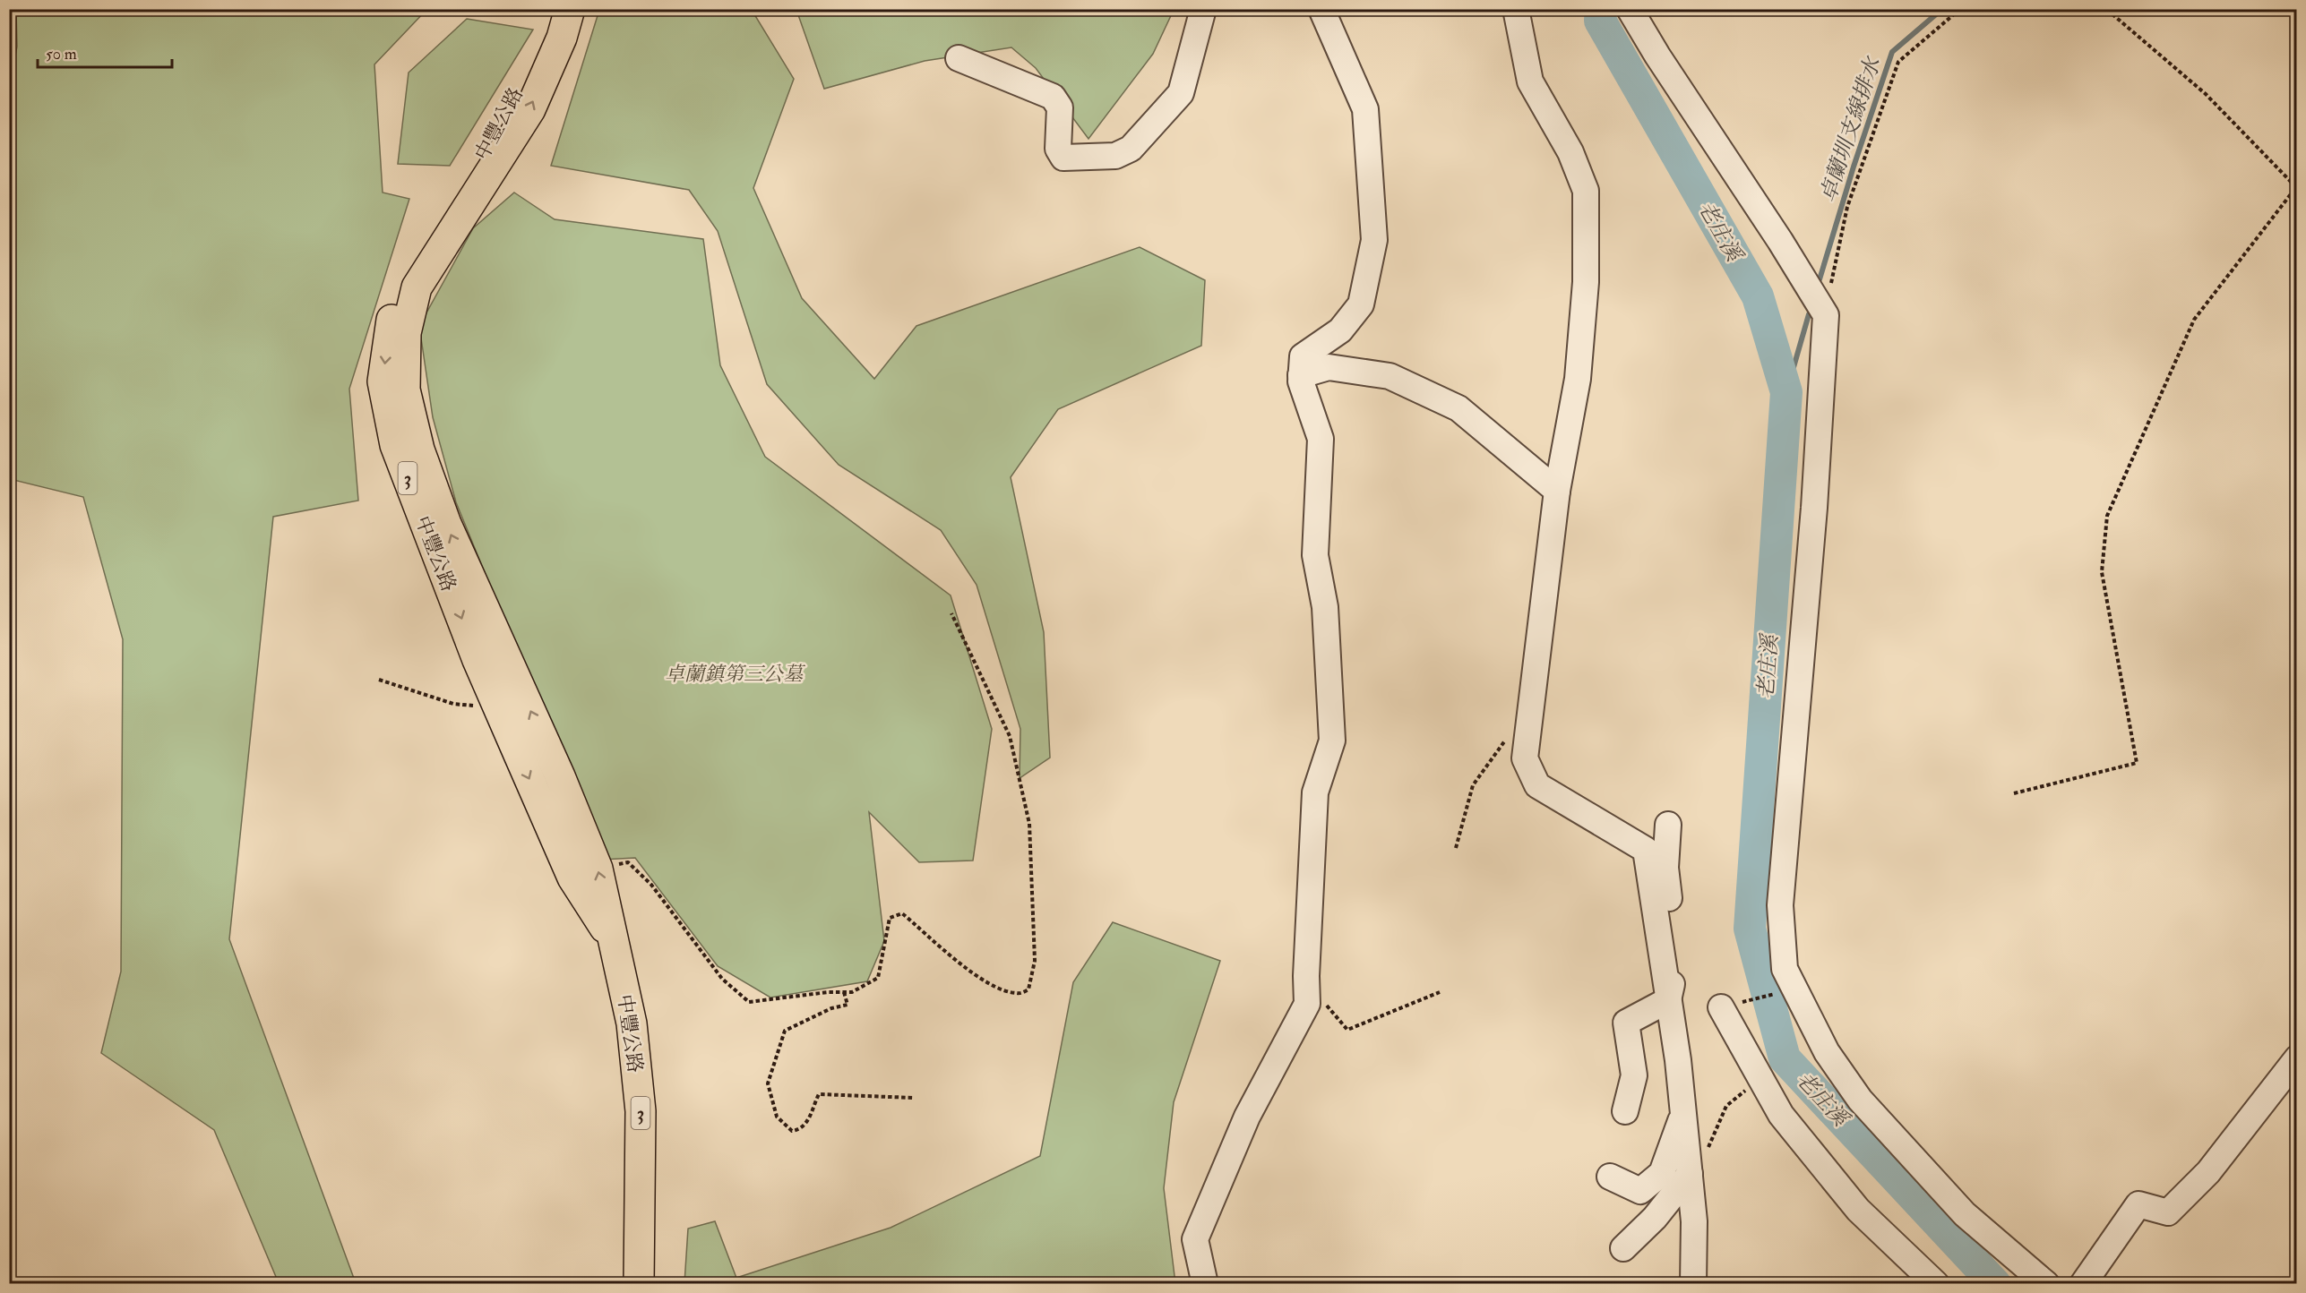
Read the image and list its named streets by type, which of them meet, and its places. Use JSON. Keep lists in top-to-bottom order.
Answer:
{
  "streets": {
    "main road": ["中豐公路", "3"]
  },
  "water": ["卓蘭圳支線排水", "老庄溪"],
  "parks": ["卓蘭鎮第三公墓"],
  "scale_bar": "50 m"
}
